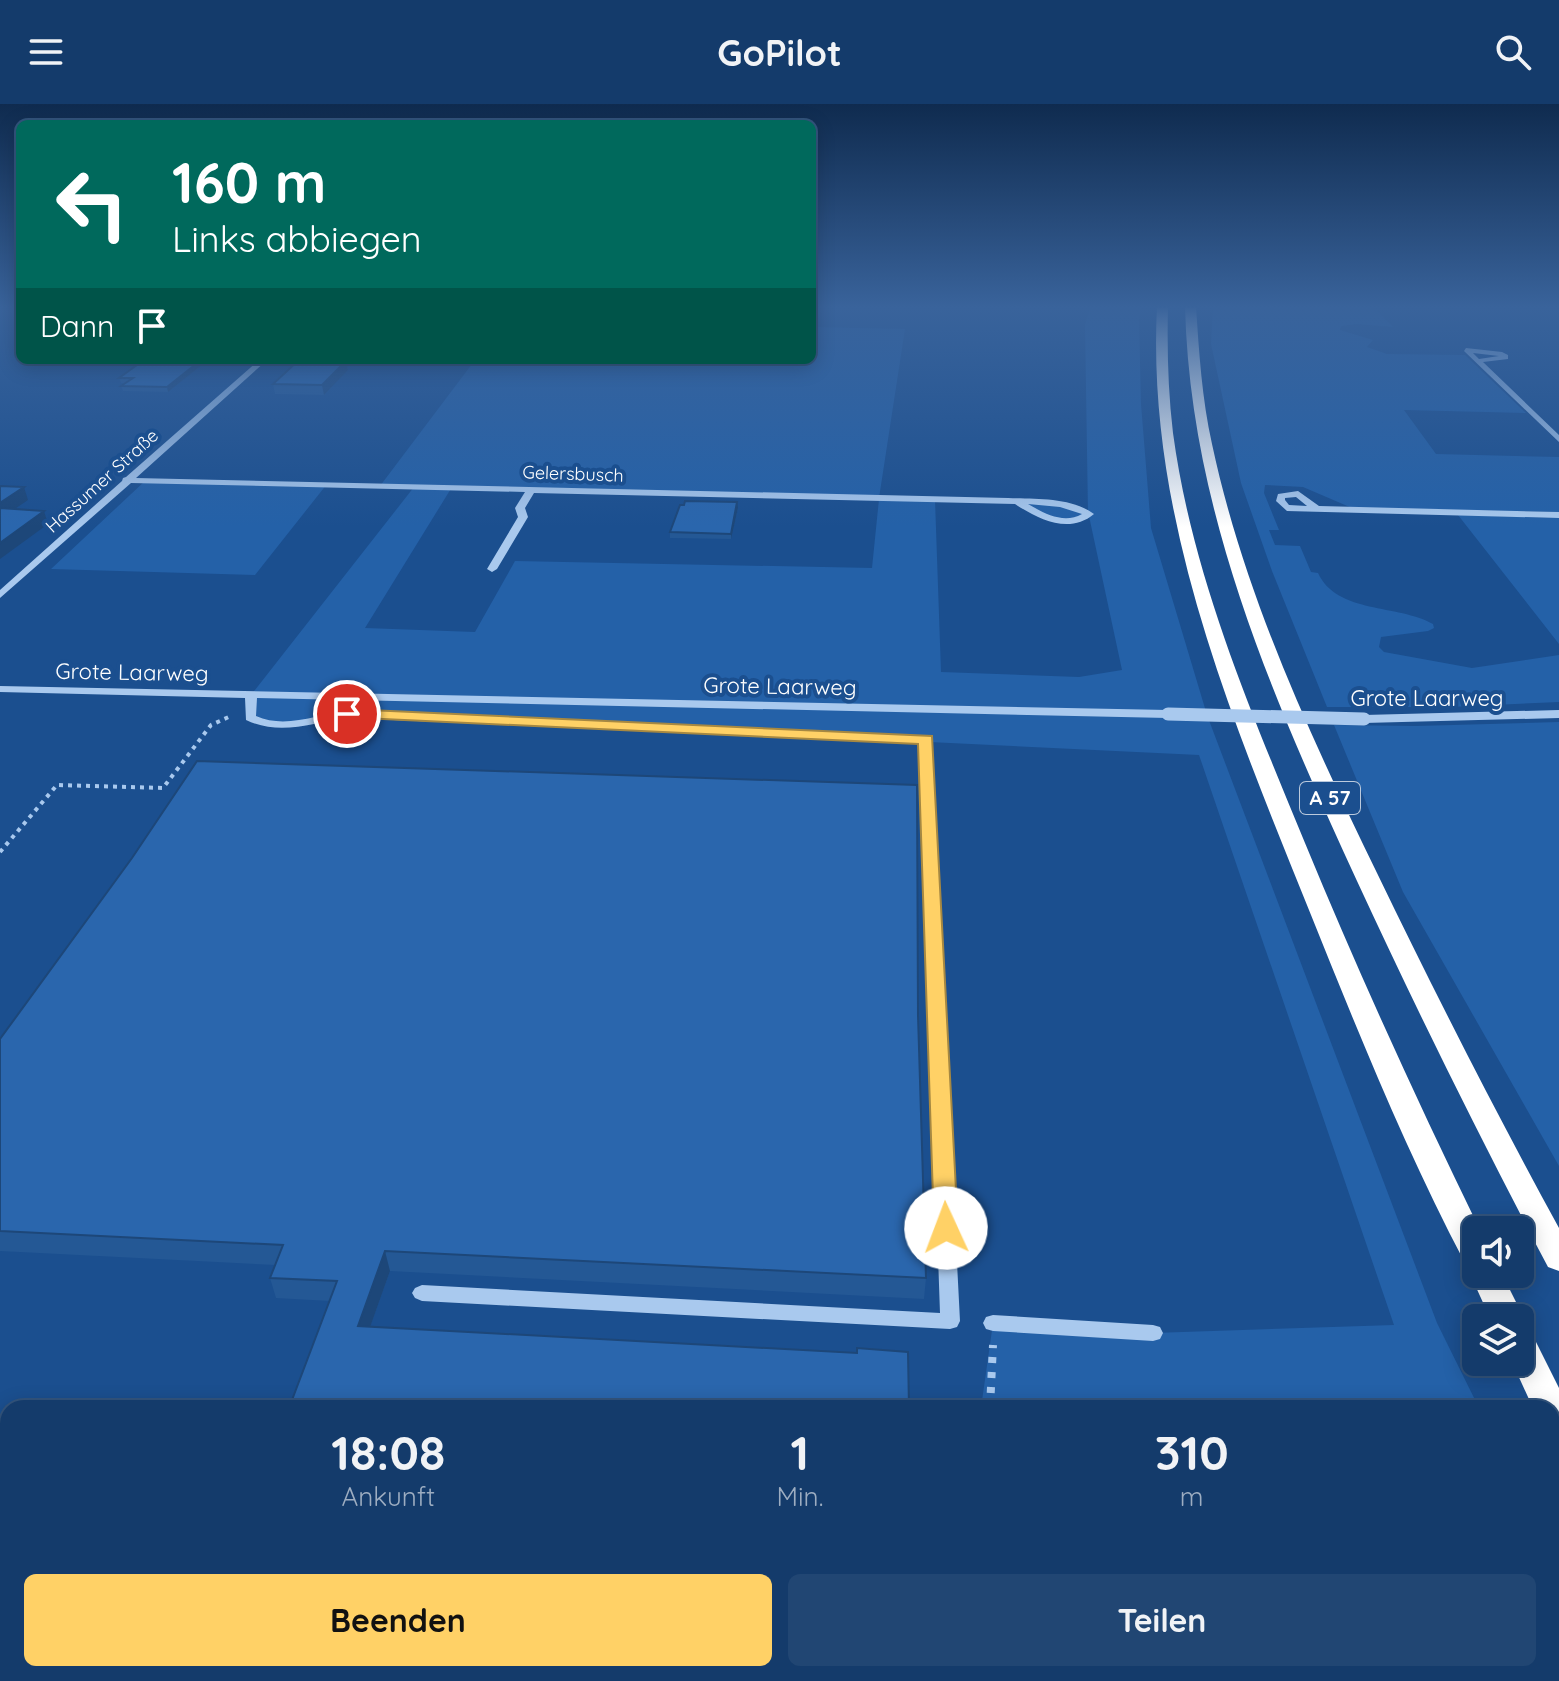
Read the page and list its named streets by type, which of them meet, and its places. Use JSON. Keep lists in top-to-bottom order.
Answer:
{
  "streets": {
    "highway": ["A 57"],
    "street": ["Gelersbusch", "Hassumer Straße", "Grote Laarweg"]
  },
  "crossings": [
    ["Gelersbusch", "Hassumer Straße"]
  ],
  "page": {
    "header": "GoPilot",
    "turn": ["160 m", "Links abbiegen"],
    "then": "Dann",
    "eta": [
      "18:08",
      "Ankunft",
      "1",
      "Min.",
      "310",
      "m"
    ],
    "buttons": ["Beenden", "Teilen"]
  }
}
